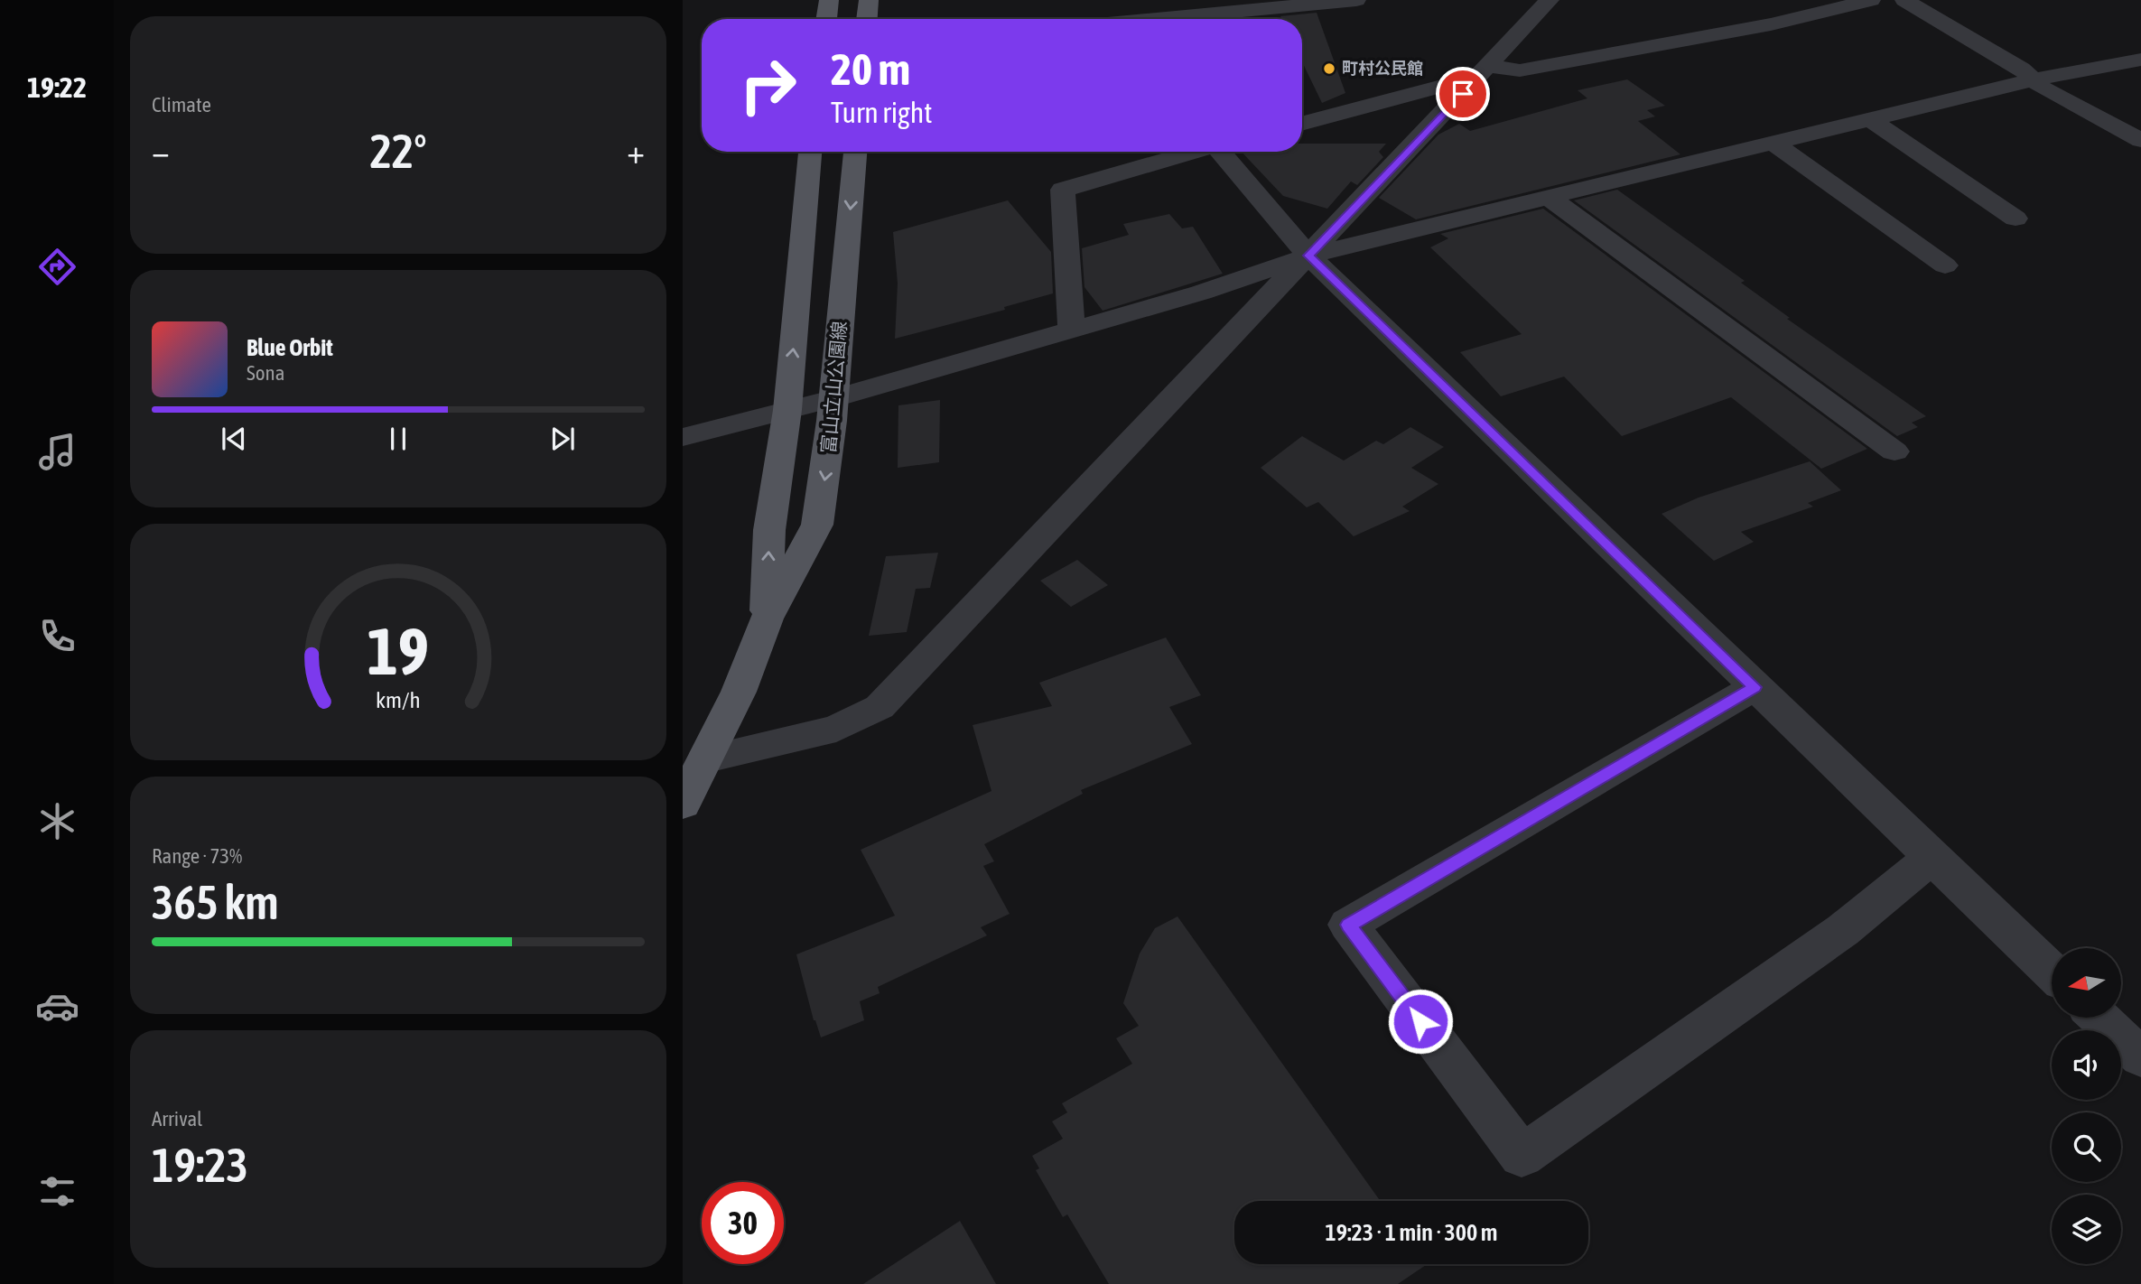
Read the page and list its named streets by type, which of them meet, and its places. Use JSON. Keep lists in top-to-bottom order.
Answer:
{
  "streets": {
    "main road": ["富山立山公園線"]
  },
  "places": ["町村公民館"],
  "north": "left",
  "page": {
    "tabs": "19:22",
    "tile": [
      "Climate",
      ["Range · 73%", "365 km"],
      ["Arrival", "19:23"]
    ],
    "turn": ["20 m", "Turn right"],
    "heat": ["−", "22°", "+"],
    "song": ["Blue Orbit", "Sona"],
    "limit": "30",
    "trip": "19:23 · 1 min · 300 m",
    "gauge": ["19", "km/h"]
  }
}
